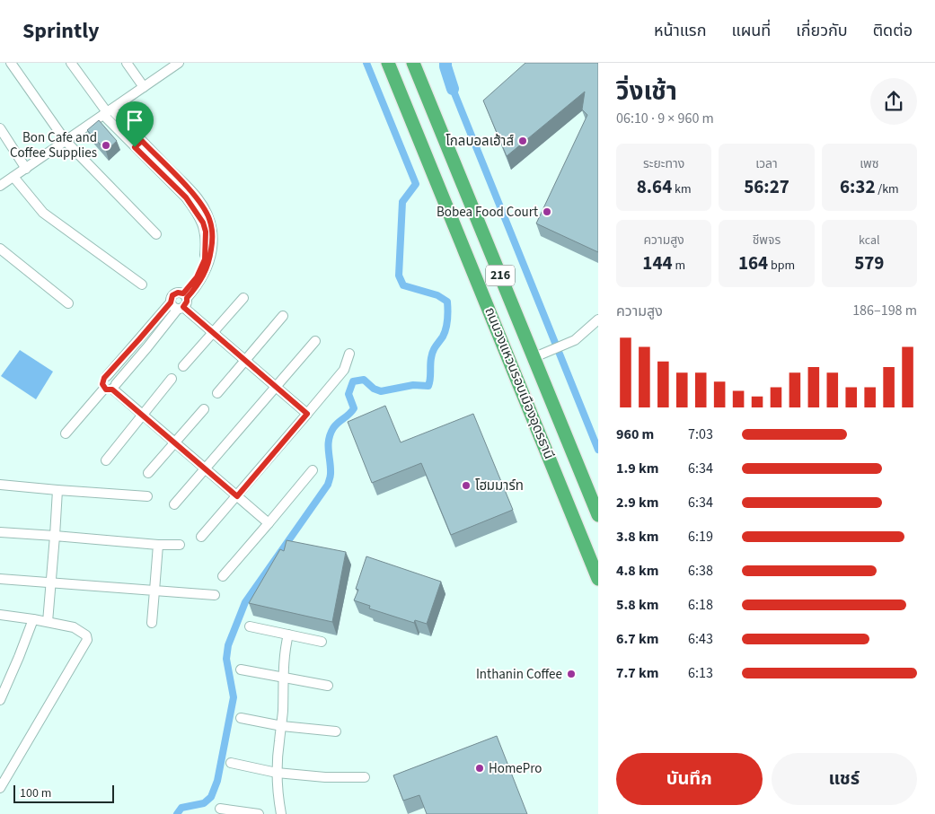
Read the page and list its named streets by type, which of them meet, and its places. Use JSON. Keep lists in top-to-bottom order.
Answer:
{
  "streets": {
    "highway": ["216", "ถนนวงแหวนรอบเมืองอุดรธานี"]
  },
  "places": [
    "โกลบอลเฮ้าส์",
    "Bon Cafe and Coffee Supplies",
    "Bobea Food Court",
    "โฮมมาร์ท",
    "Inthanin Coffee",
    "HomePro"
  ],
  "scale_bar": "100 m",
  "page": {
    "header": "Sprintly",
    "nav": [
      "หน้าแรก",
      "แผนที่",
      "เกี่ยวกับ",
      "ติดต่อ"
    ],
    "heading": ["วิ่งเช้า", "06:10 · 9 × 960 m"],
    "stats": [
      ["ระยะทาง", "8.64 km"],
      ["เวลา", "56:27"],
      ["เพซ", "6:32 /km"],
      ["ความสูง", "144 m"],
      ["ชีพจร", "164 bpm"],
      ["kcal", "579"]
    ],
    "chart": ["ความสูง", "186–198 m"],
    "list": [
      {
        "name": "960 m",
        "note": "7:03"
      },
      {
        "name": "1.9 km",
        "note": "6:34"
      },
      {
        "name": "2.9 km",
        "note": "6:34"
      },
      {
        "name": "3.8 km",
        "note": "6:19"
      },
      {
        "name": "4.8 km",
        "note": "6:38"
      },
      {
        "name": "5.8 km",
        "note": "6:18"
      },
      {
        "name": "6.7 km",
        "note": "6:43"
      },
      {
        "name": "7.7 km",
        "note": "6:13"
      }
    ],
    "buttons": ["บันทึก", "แชร์"],
    "scale": "100 m"
  }
}
